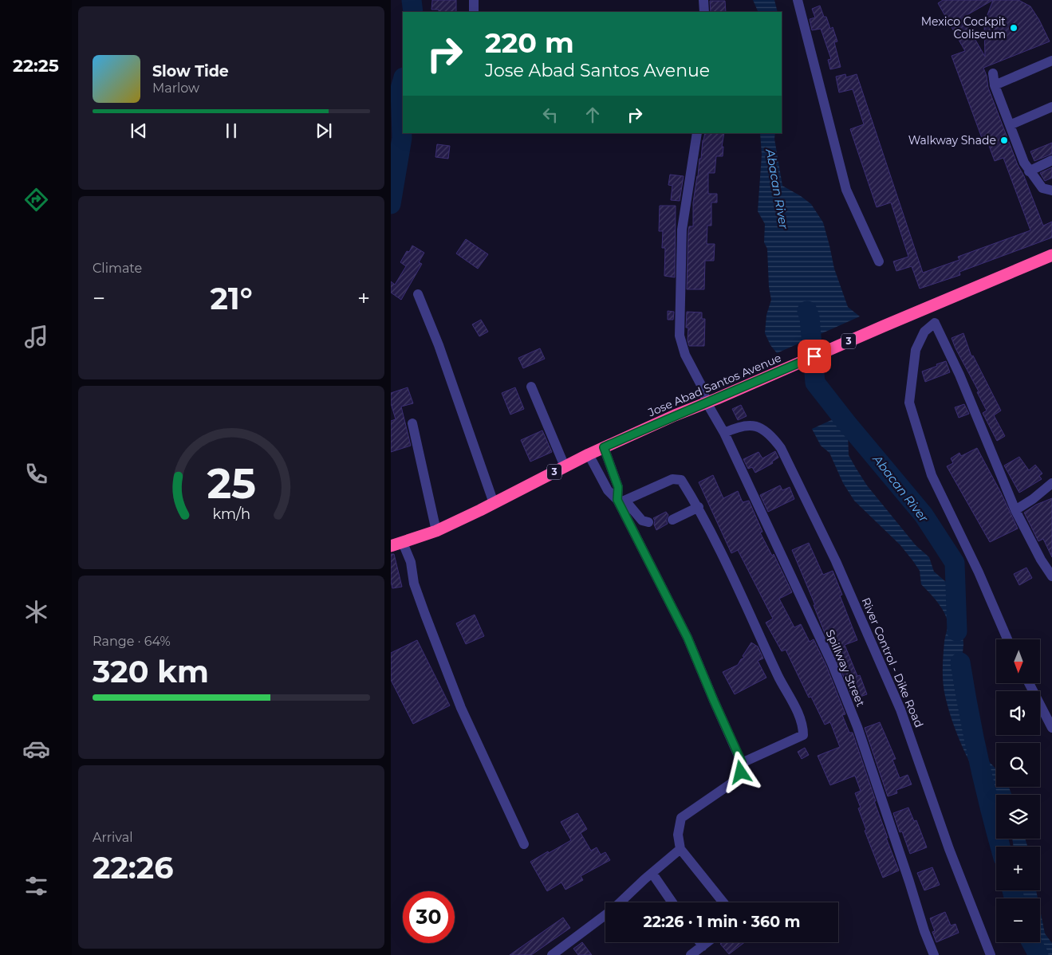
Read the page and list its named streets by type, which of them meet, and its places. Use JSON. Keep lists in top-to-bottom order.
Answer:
{
  "streets": {
    "highway": ["3", "Jose Abad Santos Avenue"],
    "street": ["River Control - Dike Road", "Spillway Street"]
  },
  "crossings": [
    ["Jose Abad Santos Avenue", "Spillway Street"],
    ["River Control - Dike Road", "Spillway Street"]
  ],
  "water": ["Abacan River"],
  "places": ["Mexico Cockpit Coliseum", "Walkway Shade"],
  "north": "bottom",
  "page": {
    "tabs": "22:25",
    "turn": ["220 m", "Jose Abad Santos Avenue"],
    "song": ["Slow Tide", "Marlow"],
    "tile": [
      "Climate",
      ["Range · 64%", "320 km"],
      ["Arrival", "22:26"]
    ],
    "heat": ["−", "21°", "+"],
    "map_buttons": ["+", "−"],
    "limit": "30",
    "trip": "22:26 · 1 min · 360 m",
    "gauge": ["25", "km/h"]
  }
}
